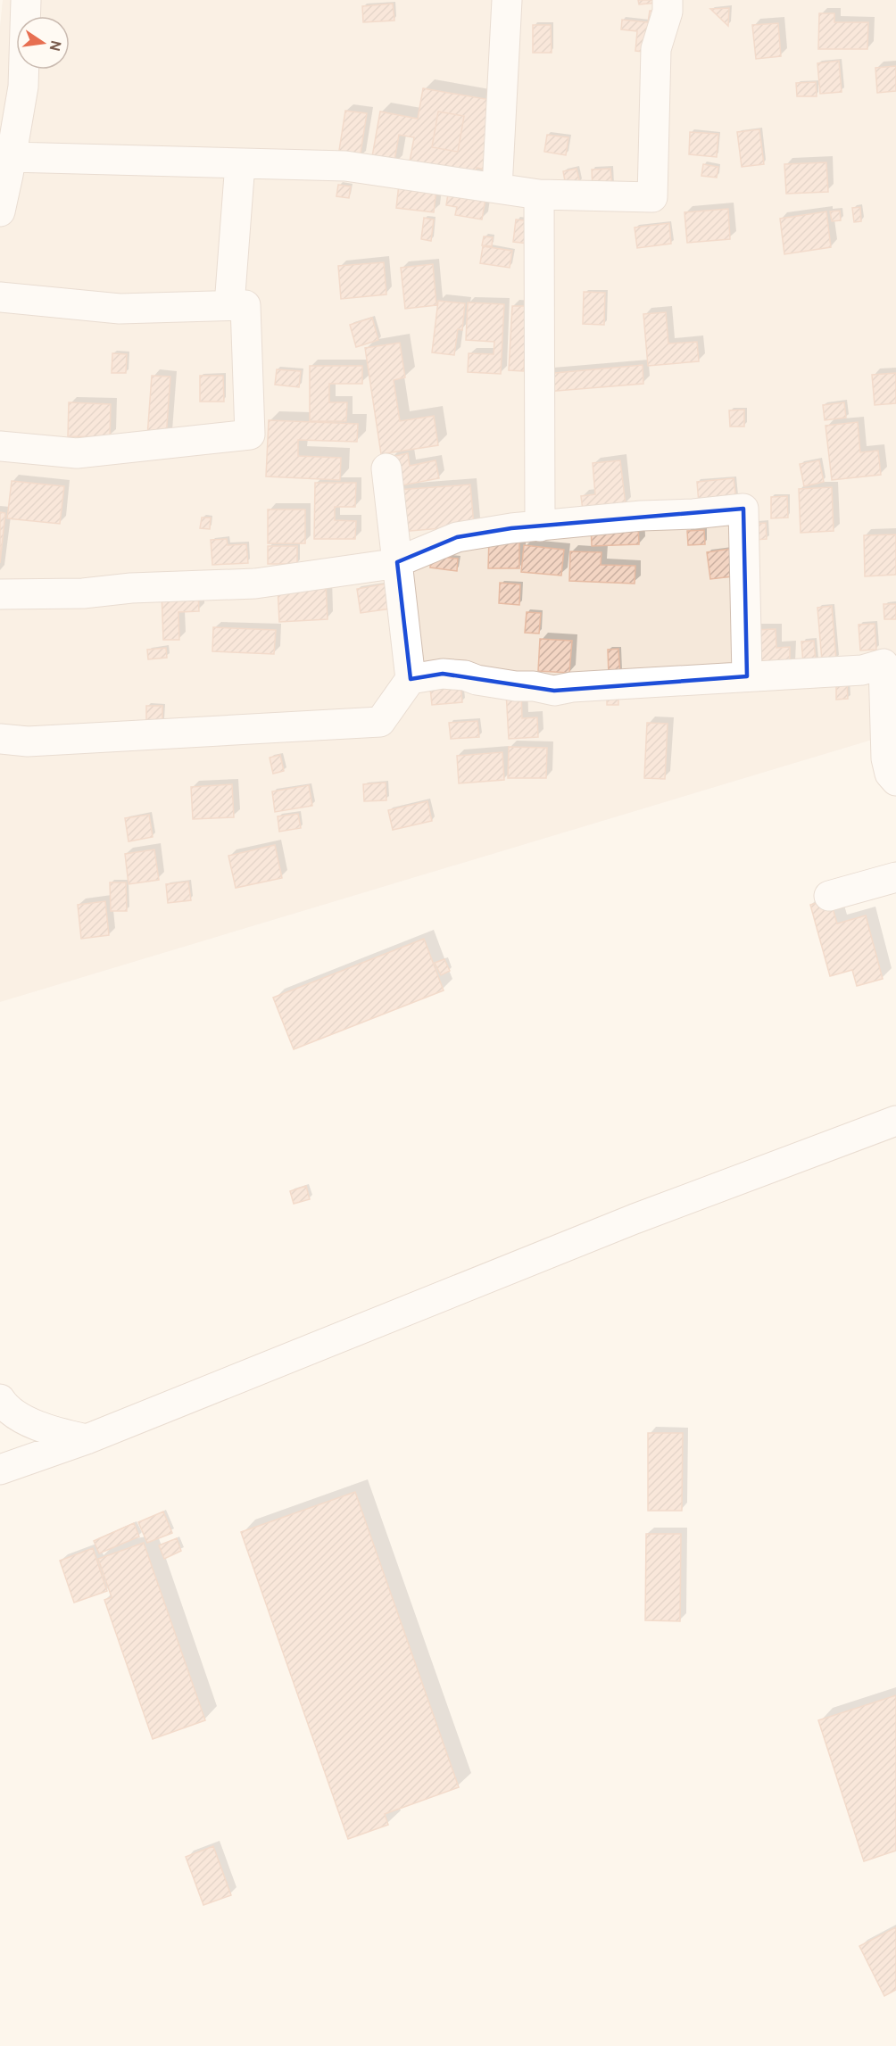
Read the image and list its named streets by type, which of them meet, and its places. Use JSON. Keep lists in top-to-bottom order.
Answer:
{
  "north": "right"
}
